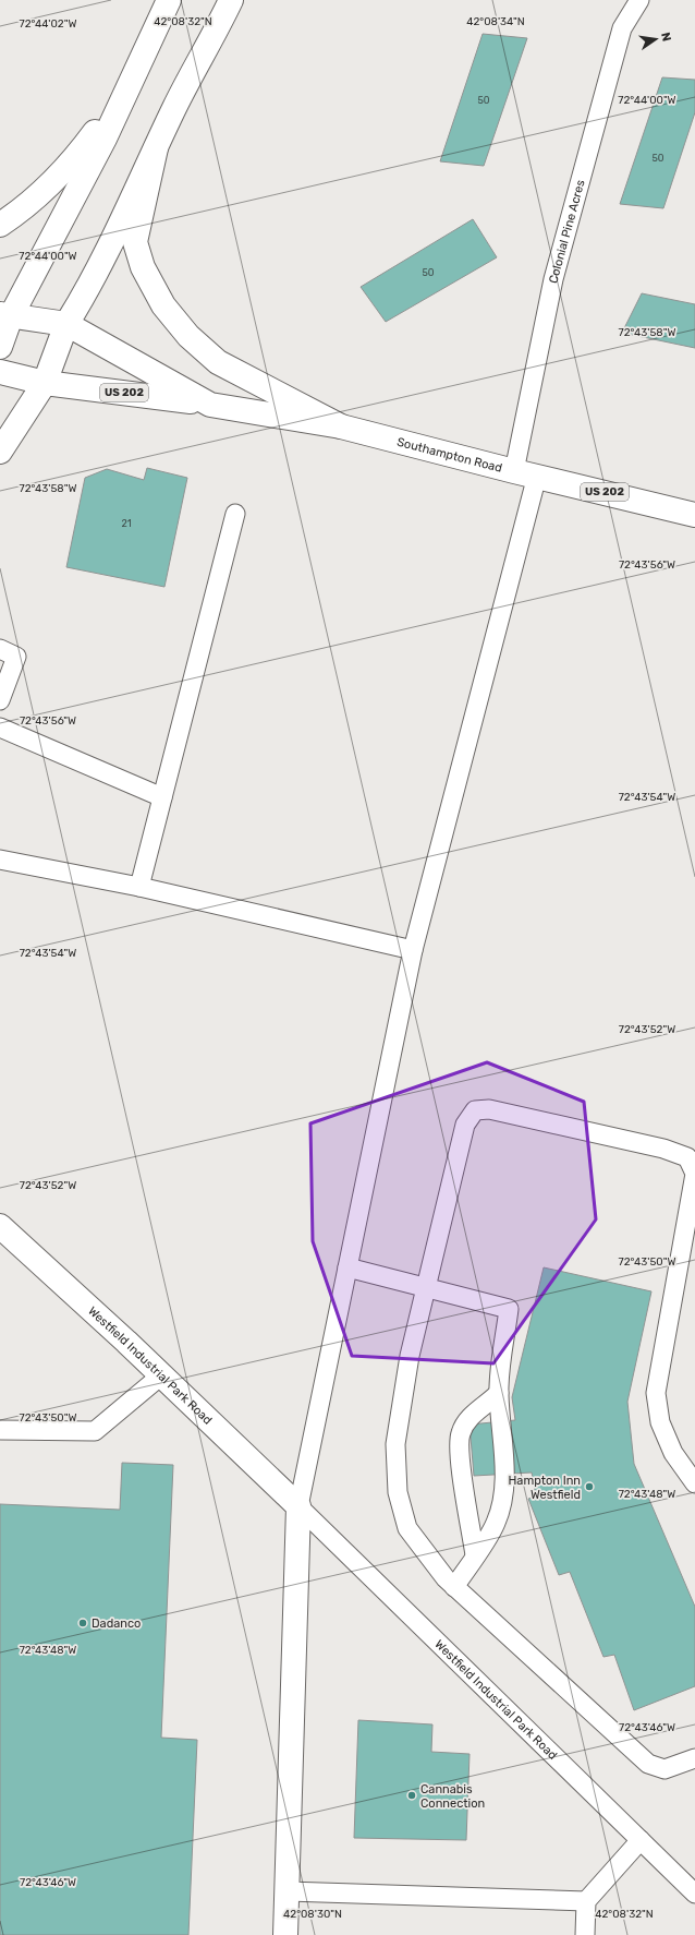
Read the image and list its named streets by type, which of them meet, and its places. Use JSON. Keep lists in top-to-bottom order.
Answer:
{
  "streets": {
    "main road": ["US 202", "Southampton Road", "Westfield Industrial Park Road"],
    "lane": ["Colonial Pine Acres"]
  },
  "crossings": [
    ["Colonial Pine Acres", "Southampton Road"]
  ],
  "places": ["Hampton Inn Westfield", "Dadanco", "Cannabis Connection"],
  "house_numbers": [
    "50",
    "50",
    "50",
    "21"
  ],
  "north": "right",
  "coordinates": [
    "42°08'34\"N",
    "42°08'32\"N",
    "72°44'02\"W",
    "72°44'00\"W",
    "72°43'58\"W",
    "72°43'56\"W",
    "72°43'54\"W",
    "72°43'52\"W",
    "72°43'50\"W",
    "72°43'48\"W",
    "72°43'46\"W",
    "42°08'30\"N"
  ]
}
